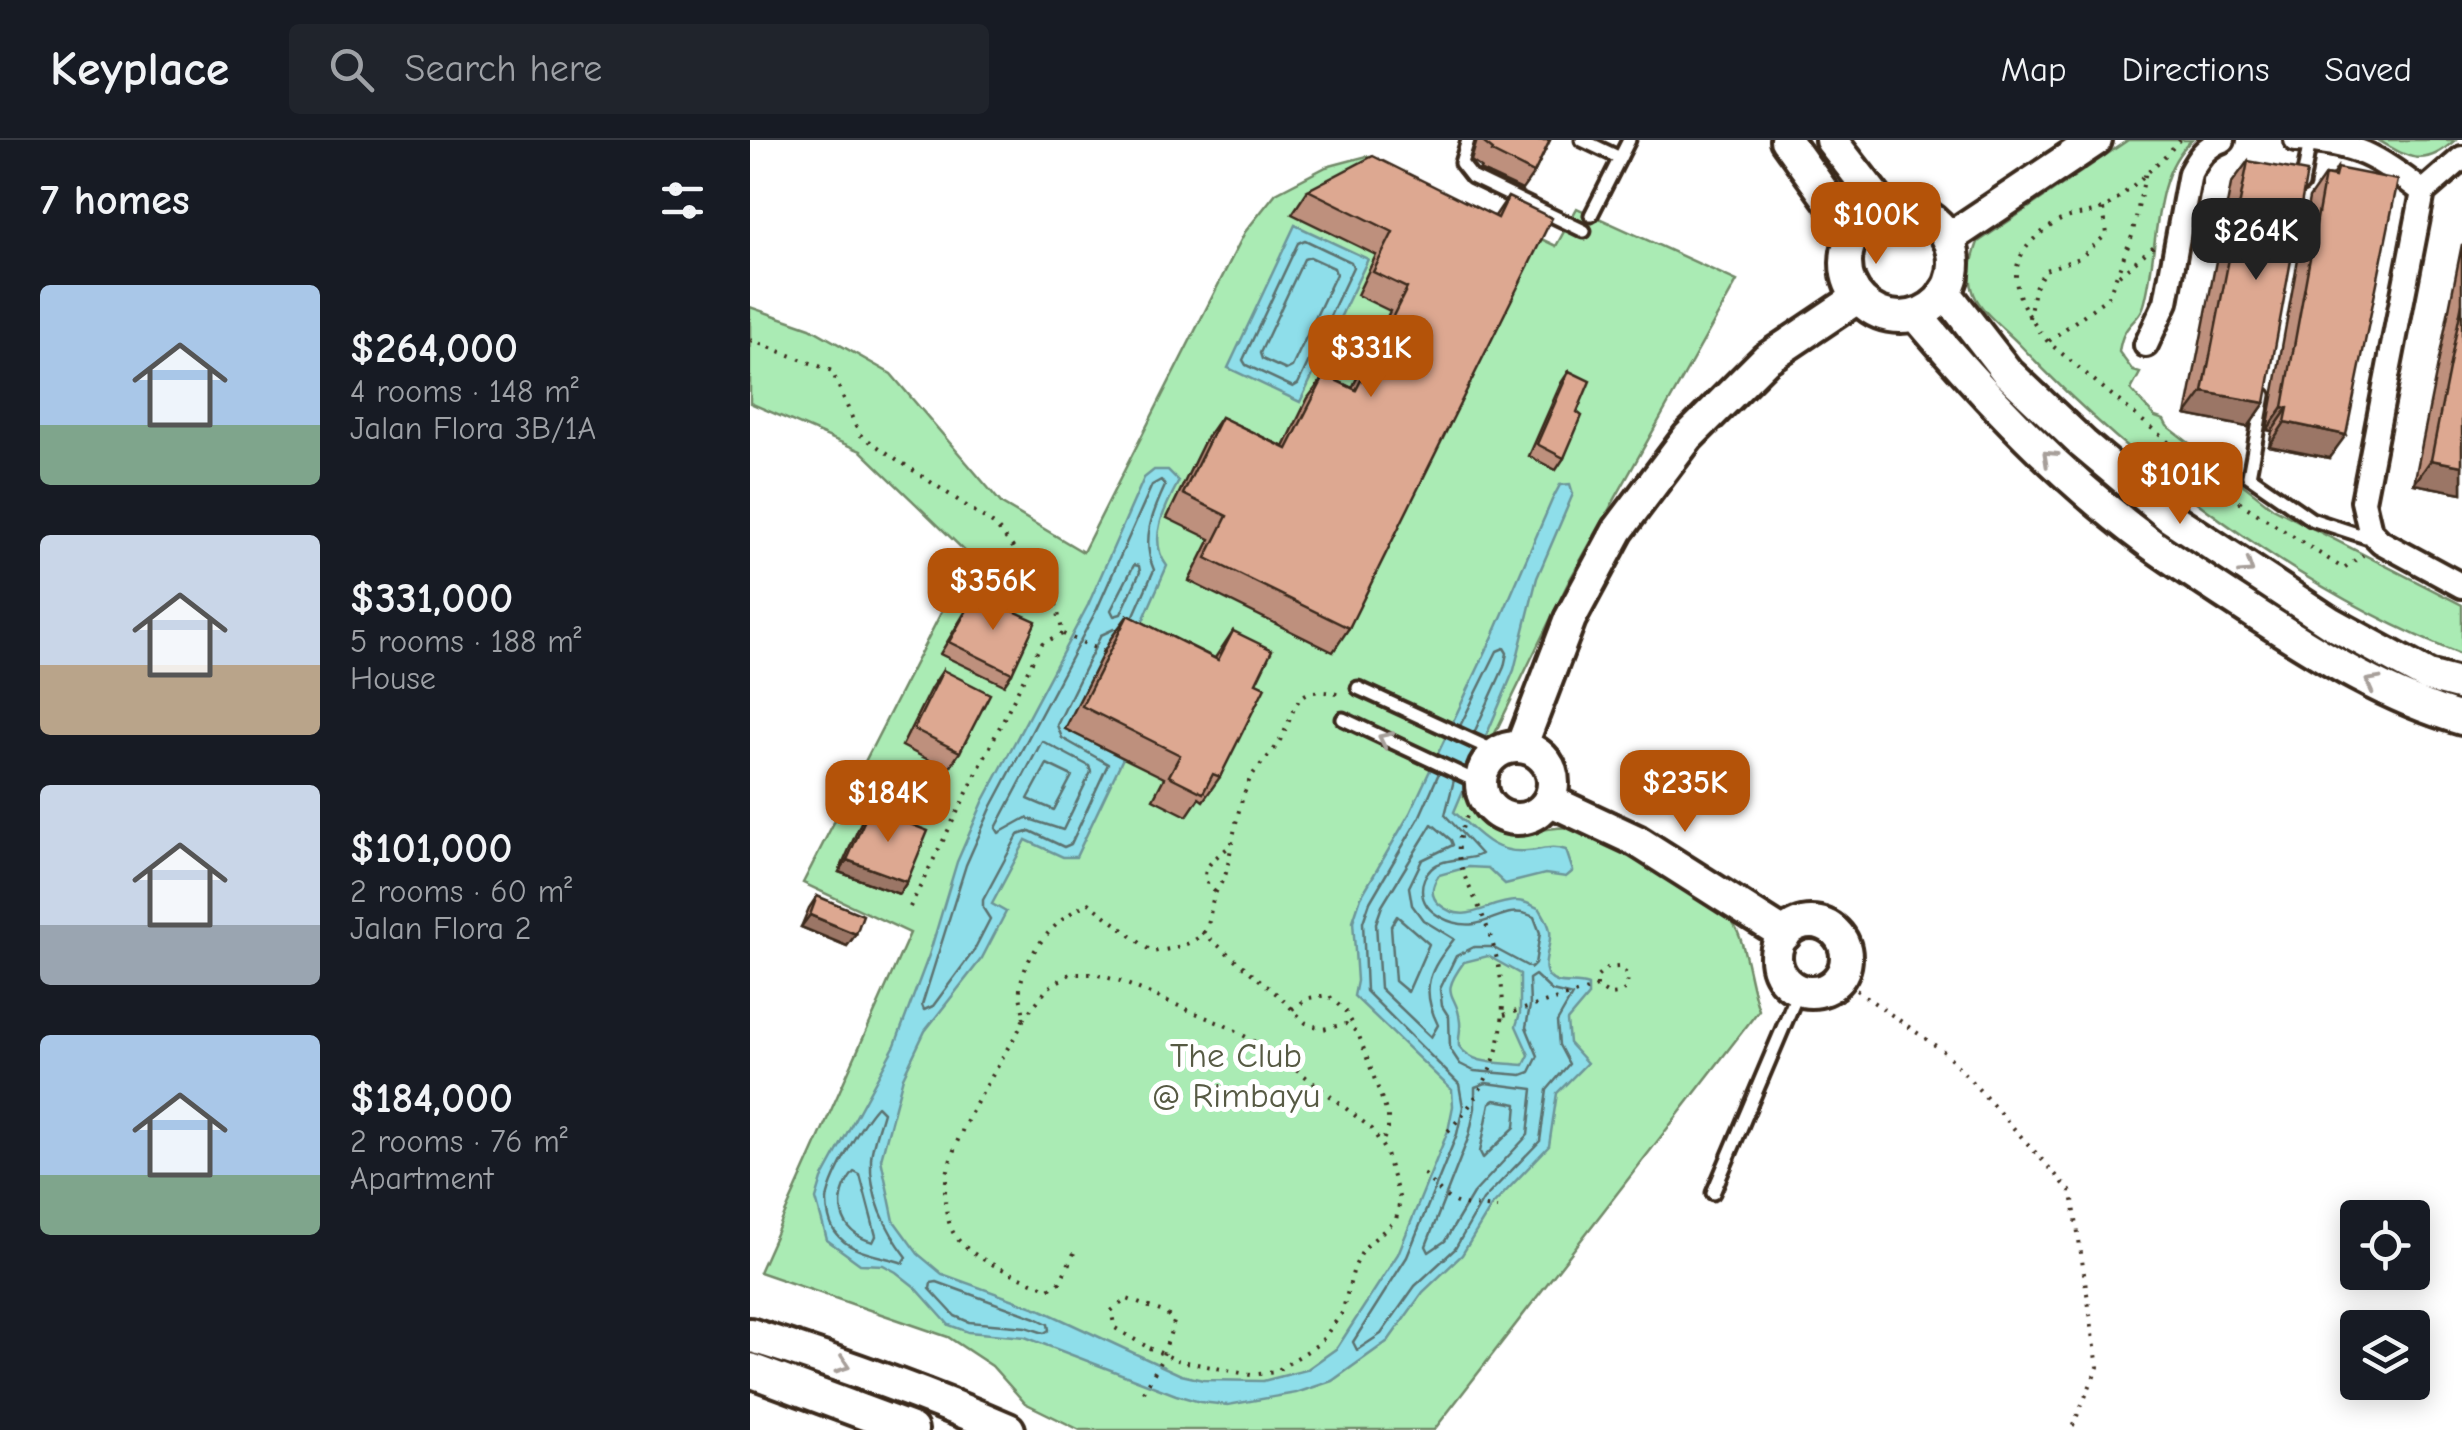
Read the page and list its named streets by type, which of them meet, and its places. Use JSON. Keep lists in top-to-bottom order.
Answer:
{
  "parks": ["The Club @ Rimbayu"],
  "page": {
    "header": "Keyplace",
    "search": "Search here",
    "nav": ["Map", "Directions", "Saved"],
    "heading": "7 homes",
    "price": [
      "$100K",
      "$264K",
      "$331K",
      "$101K",
      "$356K",
      "$235K",
      "$184K"
    ],
    "list": [
      {
        "name": "$264,000",
        "note": "4 rooms · 148 m² · Jalan Flora 3B/1A"
      },
      {
        "name": "$331,000",
        "note": "5 rooms · 188 m² · House"
      },
      {
        "name": "$101,000",
        "note": "2 rooms · 60 m² · Jalan Flora 2"
      },
      {
        "name": "$184,000",
        "note": "2 rooms · 76 m² · Apartment"
      }
    ]
  }
}
